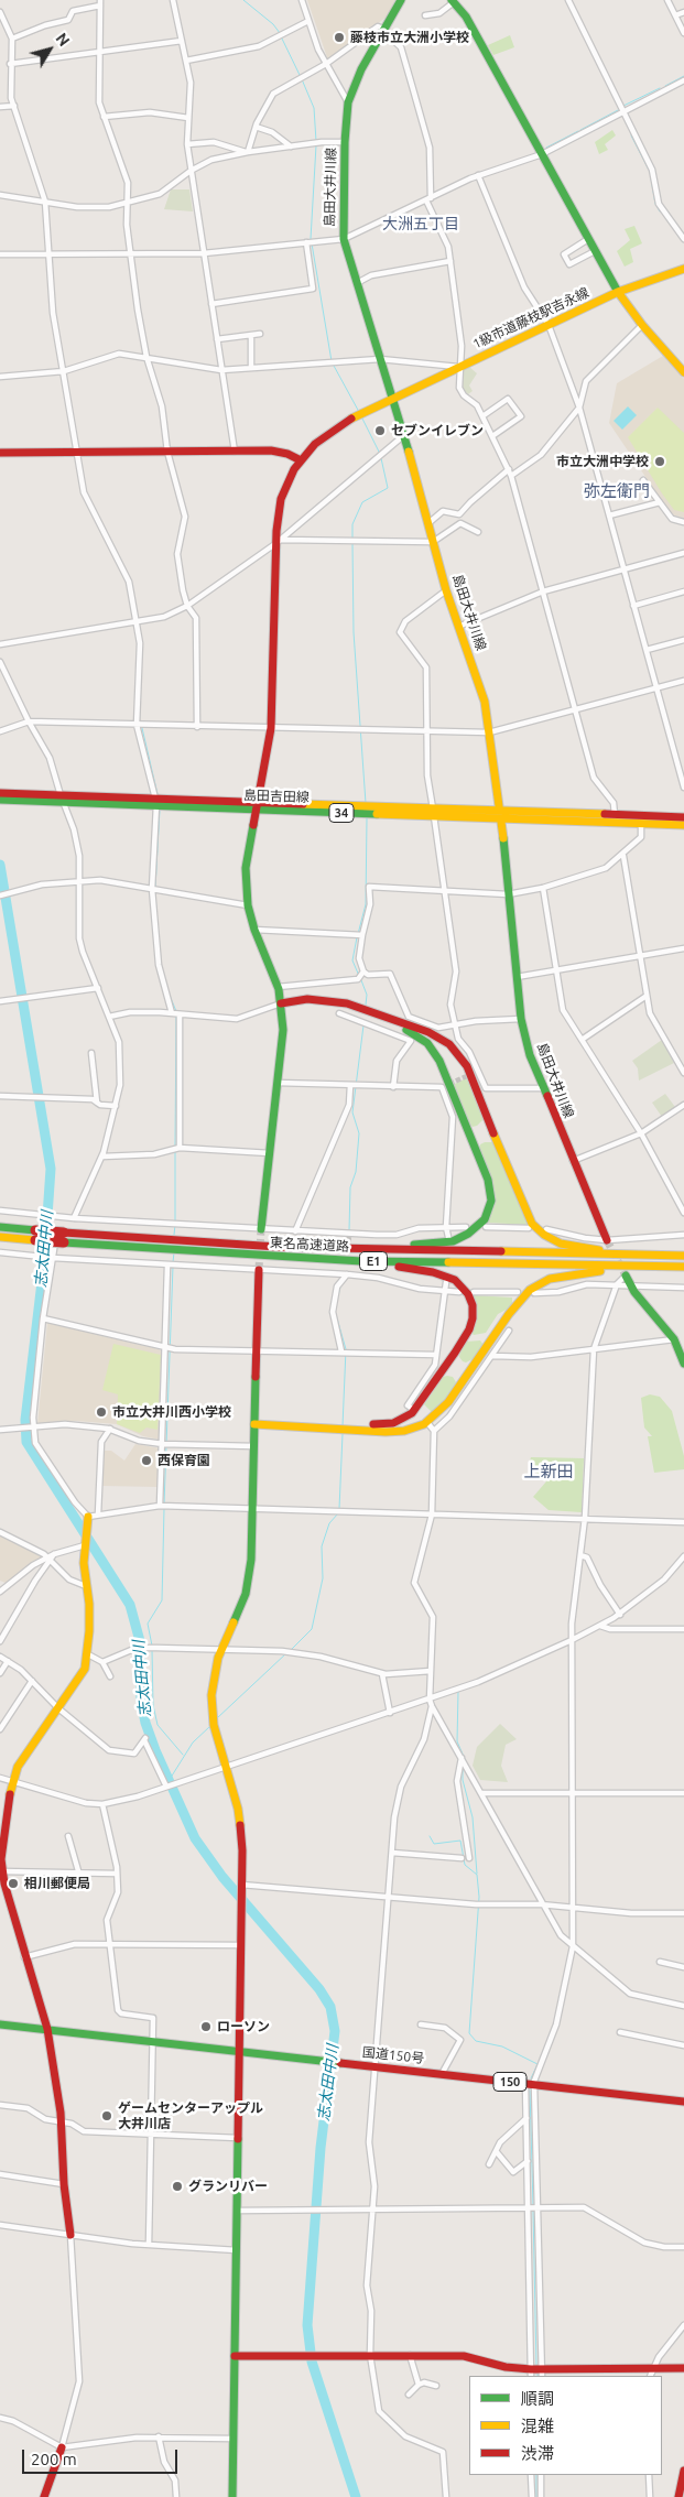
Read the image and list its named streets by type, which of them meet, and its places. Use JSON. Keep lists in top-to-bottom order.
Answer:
{
  "streets": {
    "main road": [
      "島田大井川線",
      "1級市道藤枝駅吉永線",
      "島田吉田線",
      "34",
      "東名高速道路",
      "E1",
      "国道150号",
      "150"
    ]
  },
  "crossings": [
    ["島田大井川線", "1級市道藤枝駅吉永線"],
    ["島田大井川線", "島田吉田線"],
    ["1級市道藤枝駅吉永線", "島田吉田線"]
  ],
  "districts": ["大洲五丁目", "弥左衛門", "上新田"],
  "water": ["志太田中川"],
  "places": [
    "藤枝市立大洲小学校",
    "セブンイレブン",
    "市立大洲中学校",
    "市立大井川西小学校",
    "西保育園",
    "相川郵便局",
    "ローソン",
    "ゲームセンターアップル 大井川店",
    "グランリバー"
  ],
  "legend": ["順調", "混雑", "渋滞"],
  "scale_bar": "200 m",
  "north": "top right"
}
